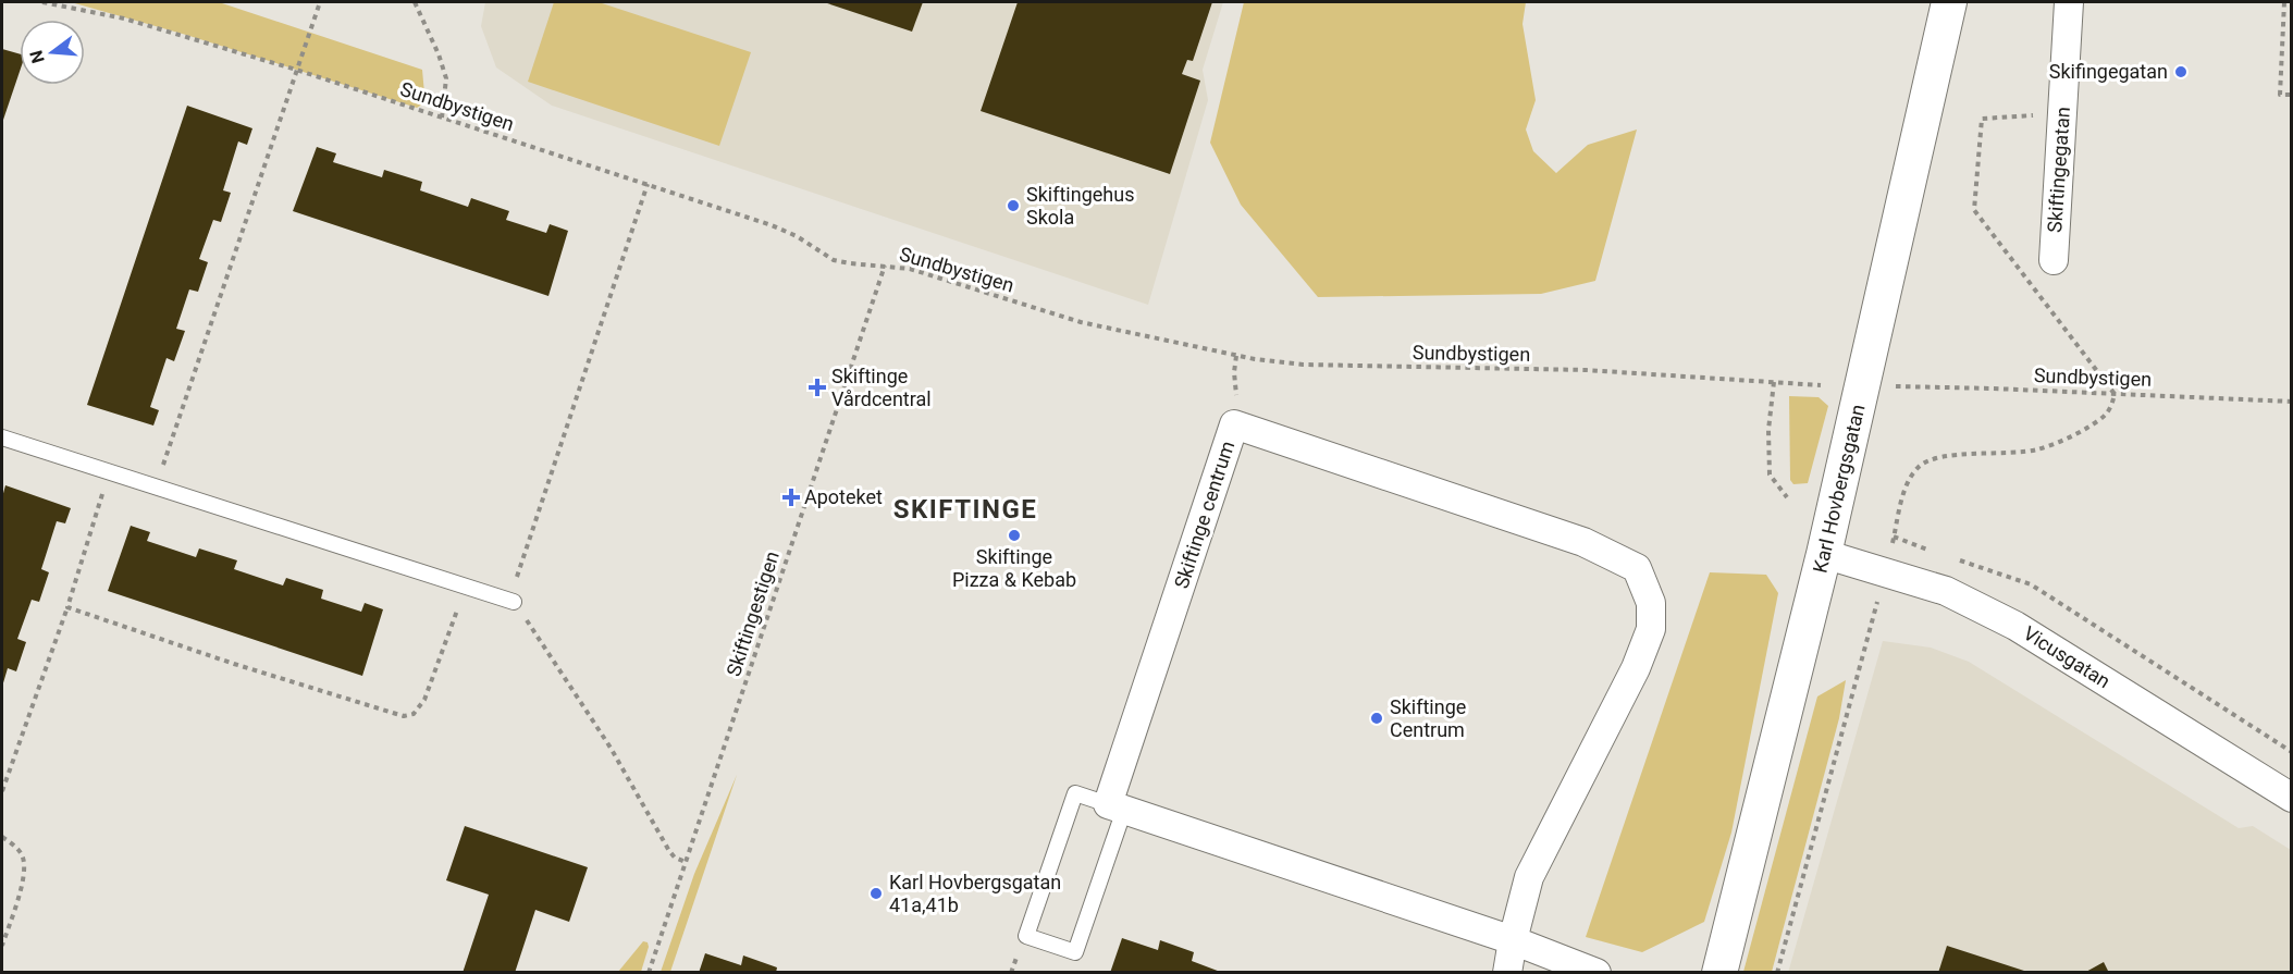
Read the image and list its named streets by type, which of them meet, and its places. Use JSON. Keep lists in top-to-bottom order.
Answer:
{
  "streets": {
    "street": [
      "Skiftingegatan",
      "Karl Hovbergsgatan",
      "Skiftinge centrum",
      "Vicusgatan"
    ],
    "path": ["Sundbystigen", "Skiftingestigen"]
  },
  "crossings": [
    ["Sundbystigen", "Skiftingestigen"],
    ["Karl Hovbergsgatan", "Vicusgatan"]
  ],
  "districts": ["SKIFTINGE"],
  "places": {
    "other": [
      "Skifingegatan",
      "Skiftingehus Skola",
      "Skiftinge Pizza & Kebab",
      "Skiftinge Centrum",
      "Karl Hovbergsgatan 41a,41b"
    ],
    "health": ["Skiftinge Vårdcentral", "Apoteket"]
  },
  "north": "left"
}
